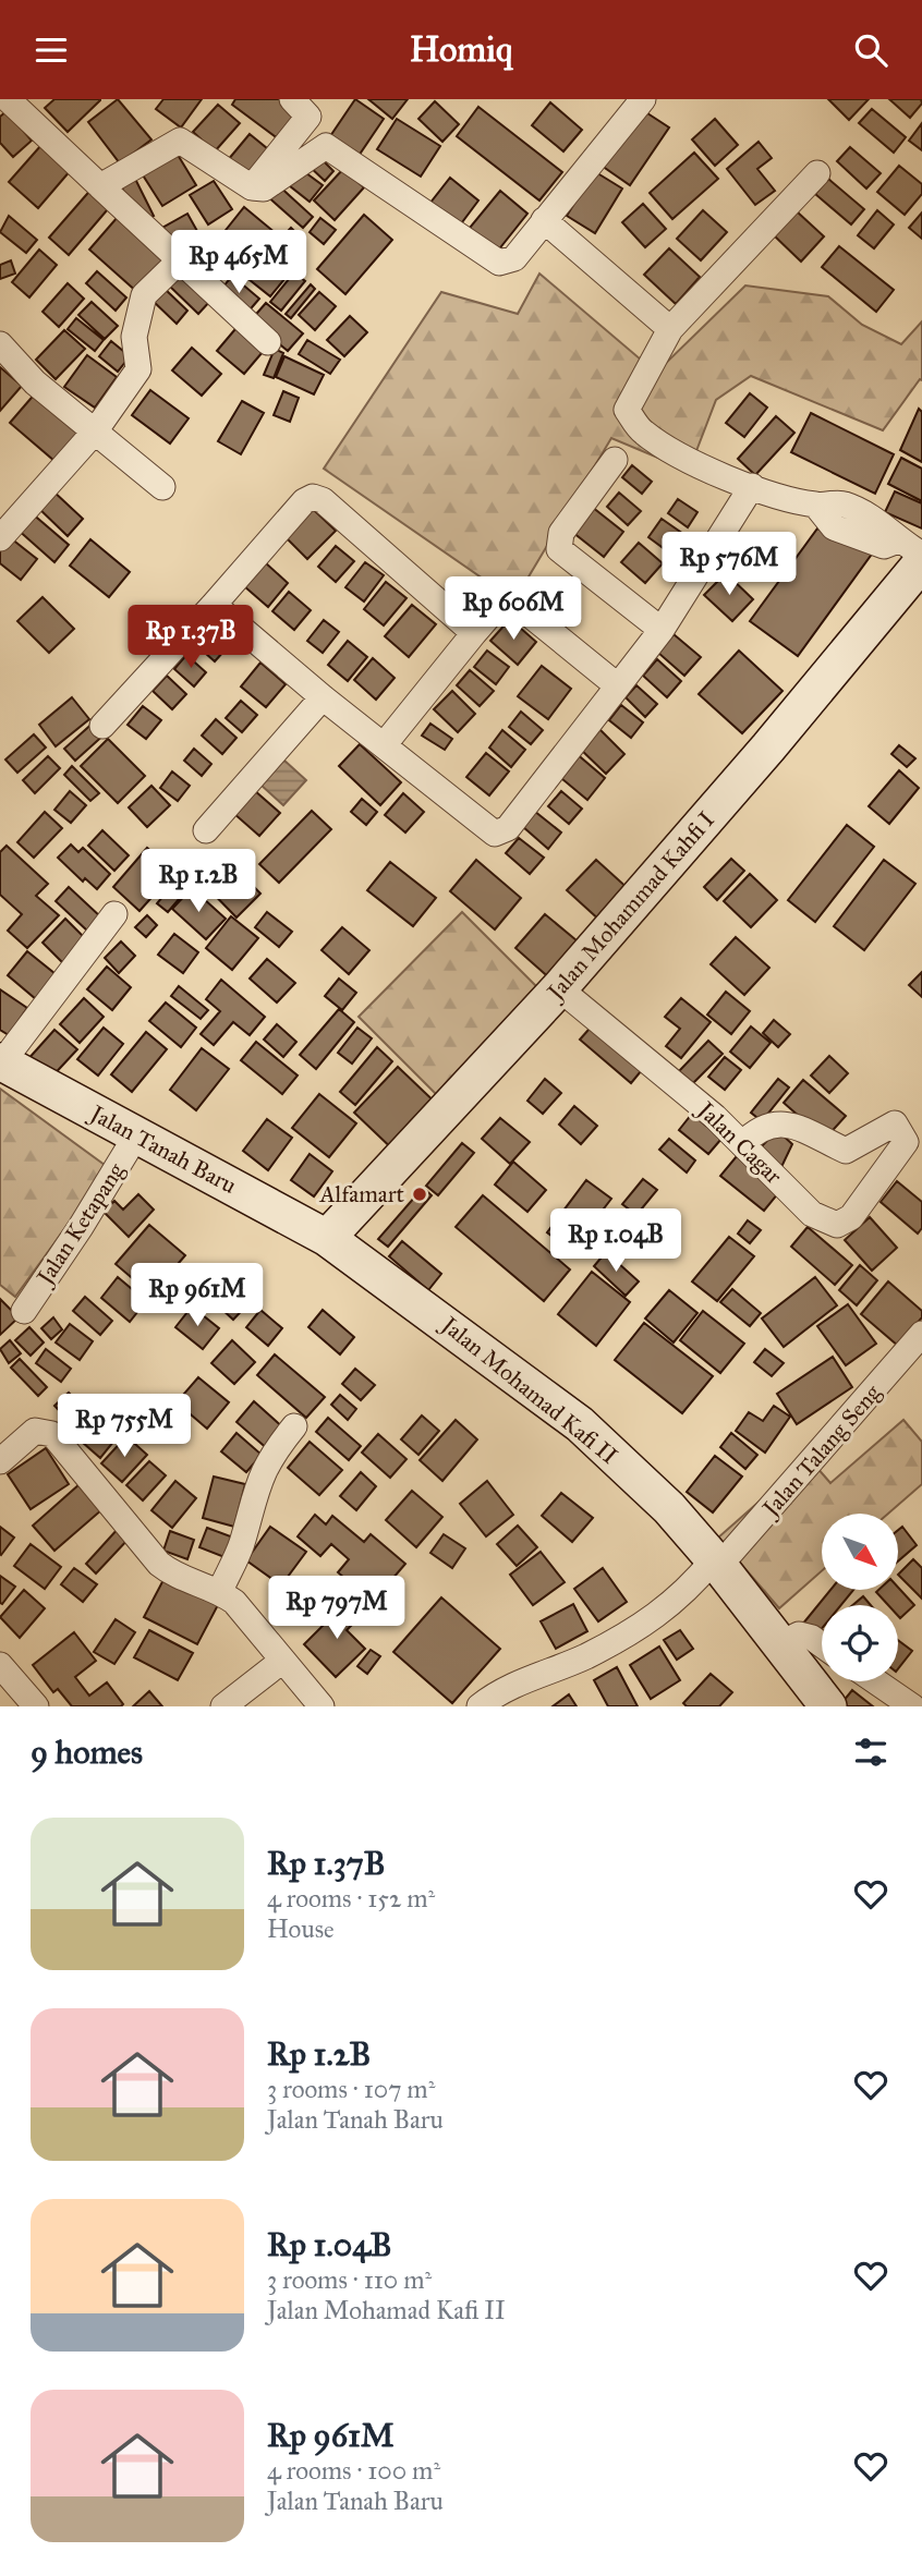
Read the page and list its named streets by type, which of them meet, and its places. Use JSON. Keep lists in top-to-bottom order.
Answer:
{
  "streets": {
    "main road": ["Jalan Mohammad Kahfi I", "Jalan Tanah Baru", "Jalan Mohamad Kafi II"],
    "street": ["Jalan Cagar", "Jalan Ketapang", "Jalan Talang Seng"]
  },
  "crossings": [
    ["Jalan Mohammad Kahfi I", "Jalan Cagar"],
    ["Jalan Mohammad Kahfi I", "Jalan Tanah Baru"],
    ["Jalan Mohammad Kahfi I", "Jalan Mohamad Kafi II"],
    ["Jalan Tanah Baru", "Jalan Ketapang"],
    ["Jalan Tanah Baru", "Jalan Mohamad Kafi II"],
    ["Jalan Mohamad Kafi II", "Jalan Talang Seng"]
  ],
  "places": ["Alfamart"],
  "north": "bottom right",
  "page": {
    "header": "Homiq",
    "price": [
      "Rp 465M",
      "Rp 576M",
      "Rp 606M",
      "Rp 1.37B",
      "Rp 1.2B",
      "Rp 1.04B",
      "Rp 961M",
      "Rp 755M",
      "Rp 797M"
    ],
    "heading": "9 homes",
    "list": [
      {
        "name": "Rp 1.37B",
        "note": "4 rooms · 152 m² · House"
      },
      {
        "name": "Rp 1.2B",
        "note": "3 rooms · 107 m² · Jalan Tanah Baru"
      },
      {
        "name": "Rp 1.04B",
        "note": "3 rooms · 110 m² · Jalan Mohamad Kafi II"
      },
      {
        "name": "Rp 961M",
        "note": "4 rooms · 100 m² · Jalan Tanah Baru"
      }
    ]
  }
}
